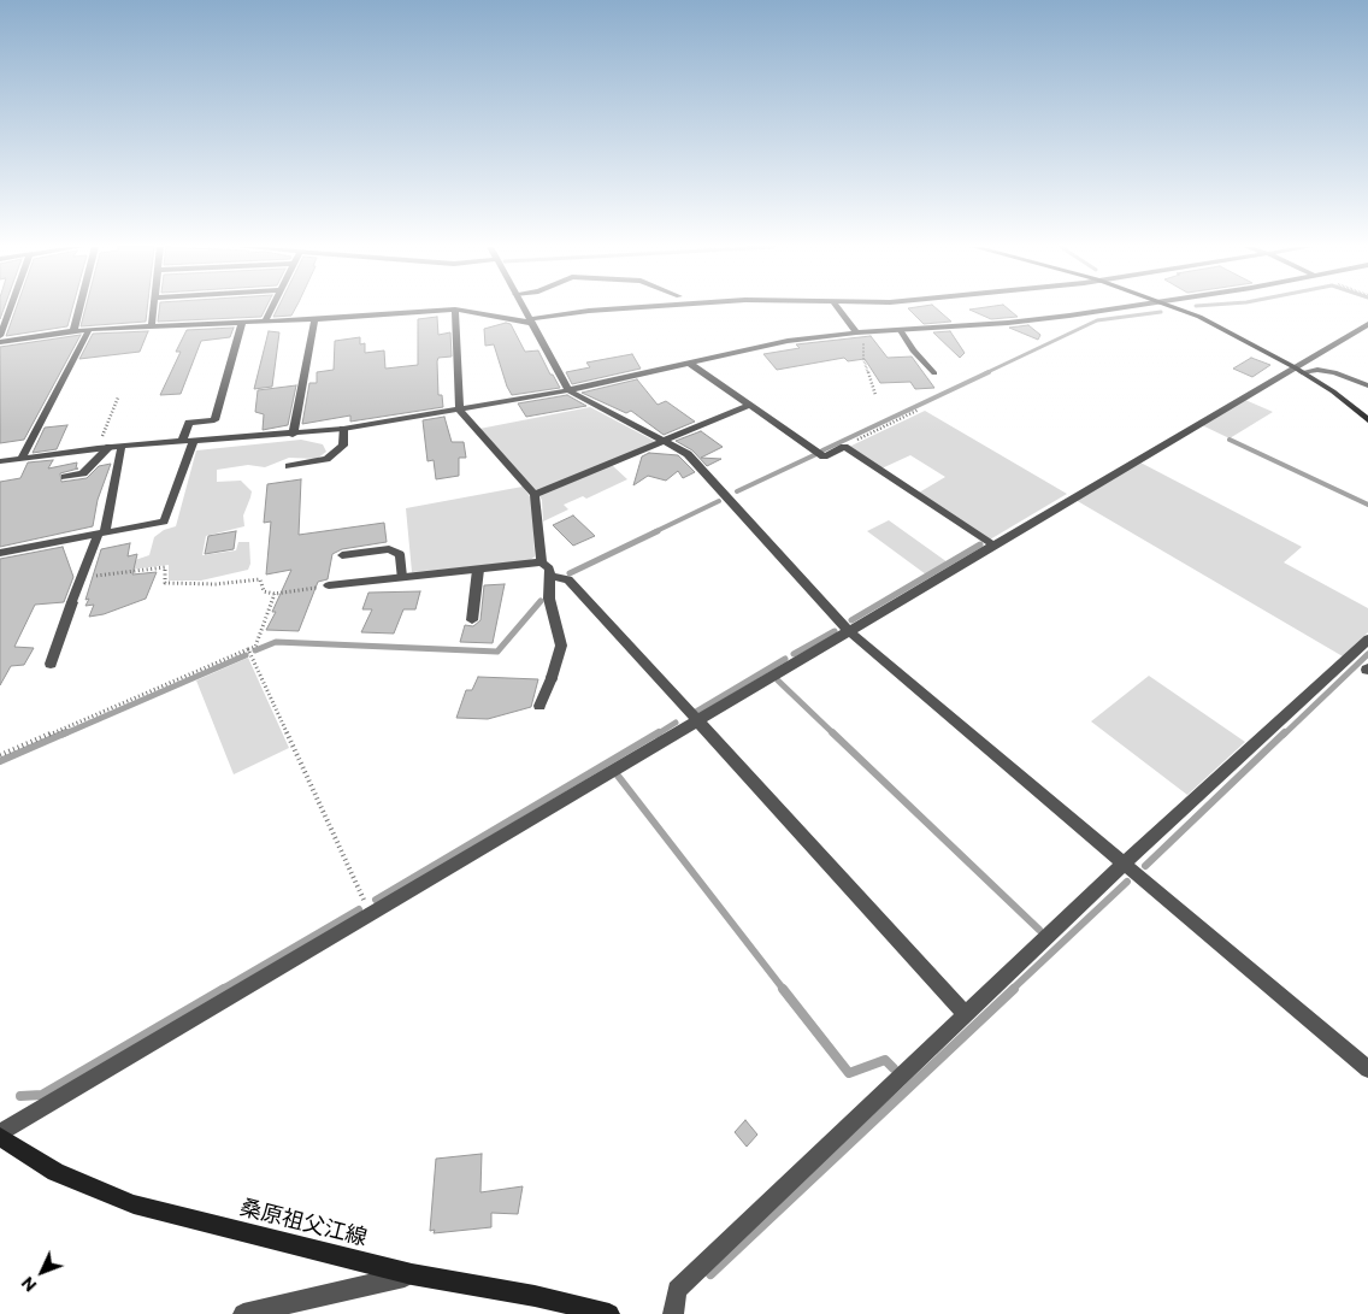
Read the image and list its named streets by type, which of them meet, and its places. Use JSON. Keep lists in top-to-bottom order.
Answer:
{
  "streets": {
    "main road": ["桑原祖父江線"]
  },
  "north": "bottom left"
}
